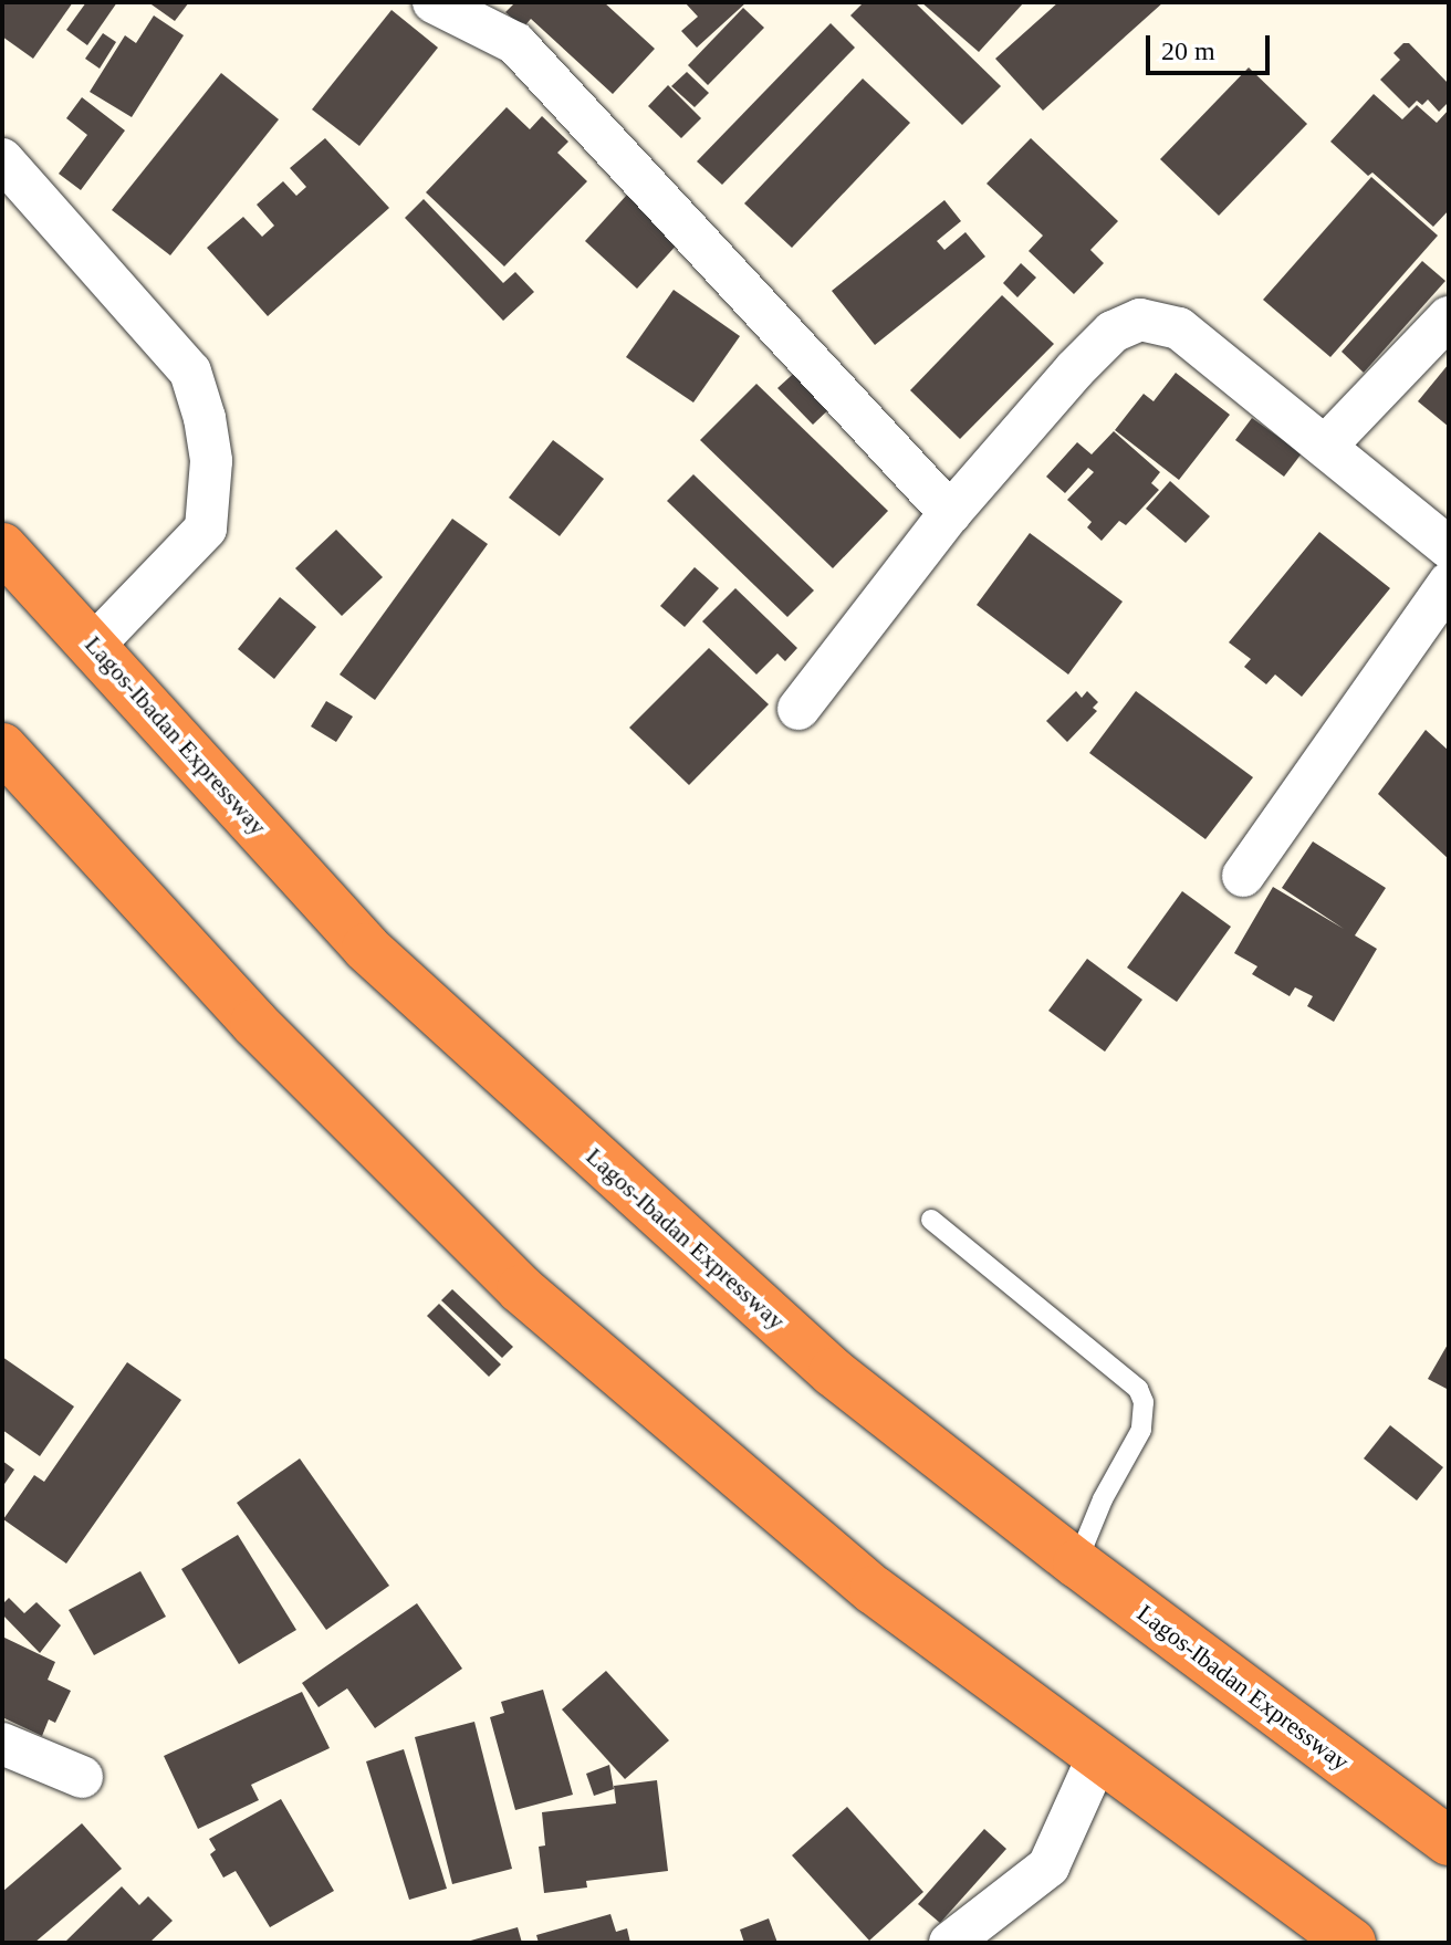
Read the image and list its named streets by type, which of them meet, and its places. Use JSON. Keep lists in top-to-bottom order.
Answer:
{
  "streets": {
    "highway": ["Lagos-Ibadan Expressway"]
  },
  "scale_bar": "20 m"
}
